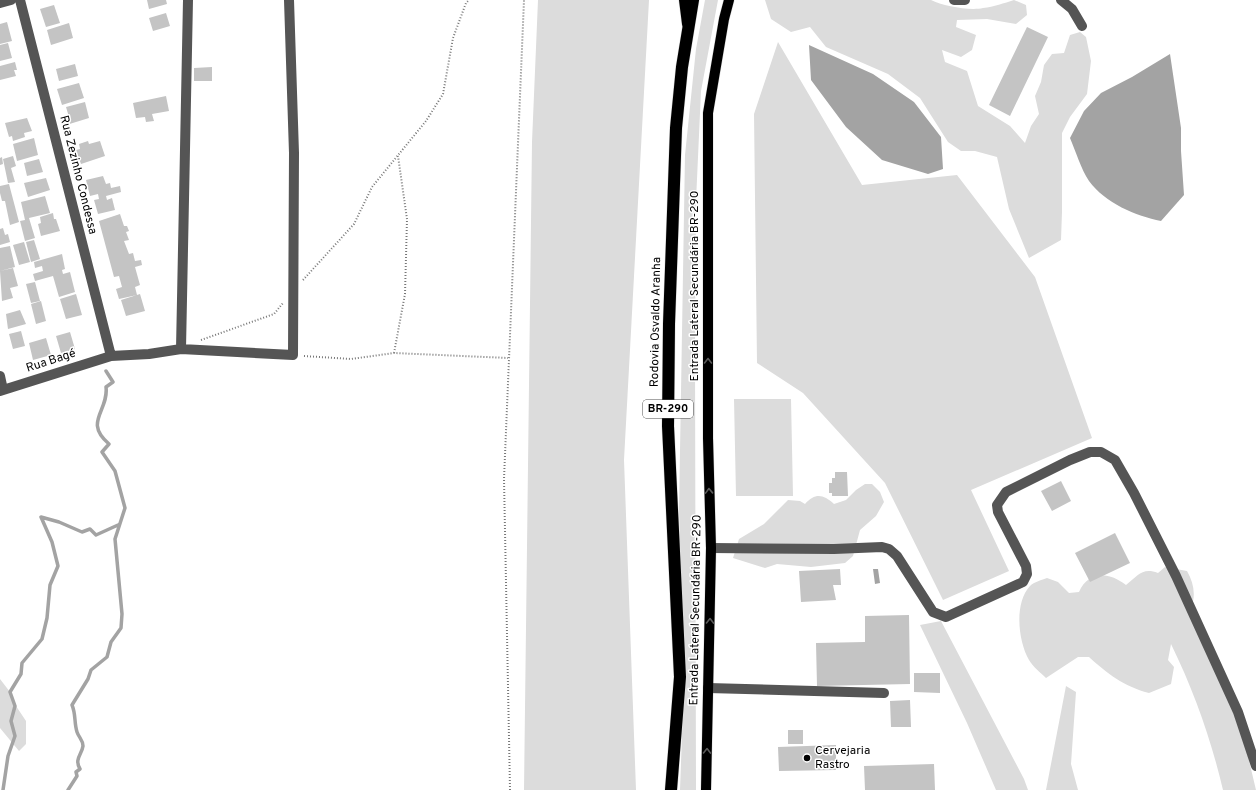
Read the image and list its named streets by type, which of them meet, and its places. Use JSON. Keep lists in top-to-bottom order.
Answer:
{
  "streets": {
    "highway": ["Rodovia Osvaldo Aranha", "BR-290"],
    "main road": ["Entrada Lateral Secundária BR-290"],
    "street": ["Rua Zezinho Condessa", "Rua Bagé"]
  },
  "crossings": [
    ["Rua Zezinho Condessa", "Rua Bagé"]
  ],
  "one_way": ["Entrada Lateral Secundária BR-290"],
  "places": ["Cervejaria Rastro"]
}
